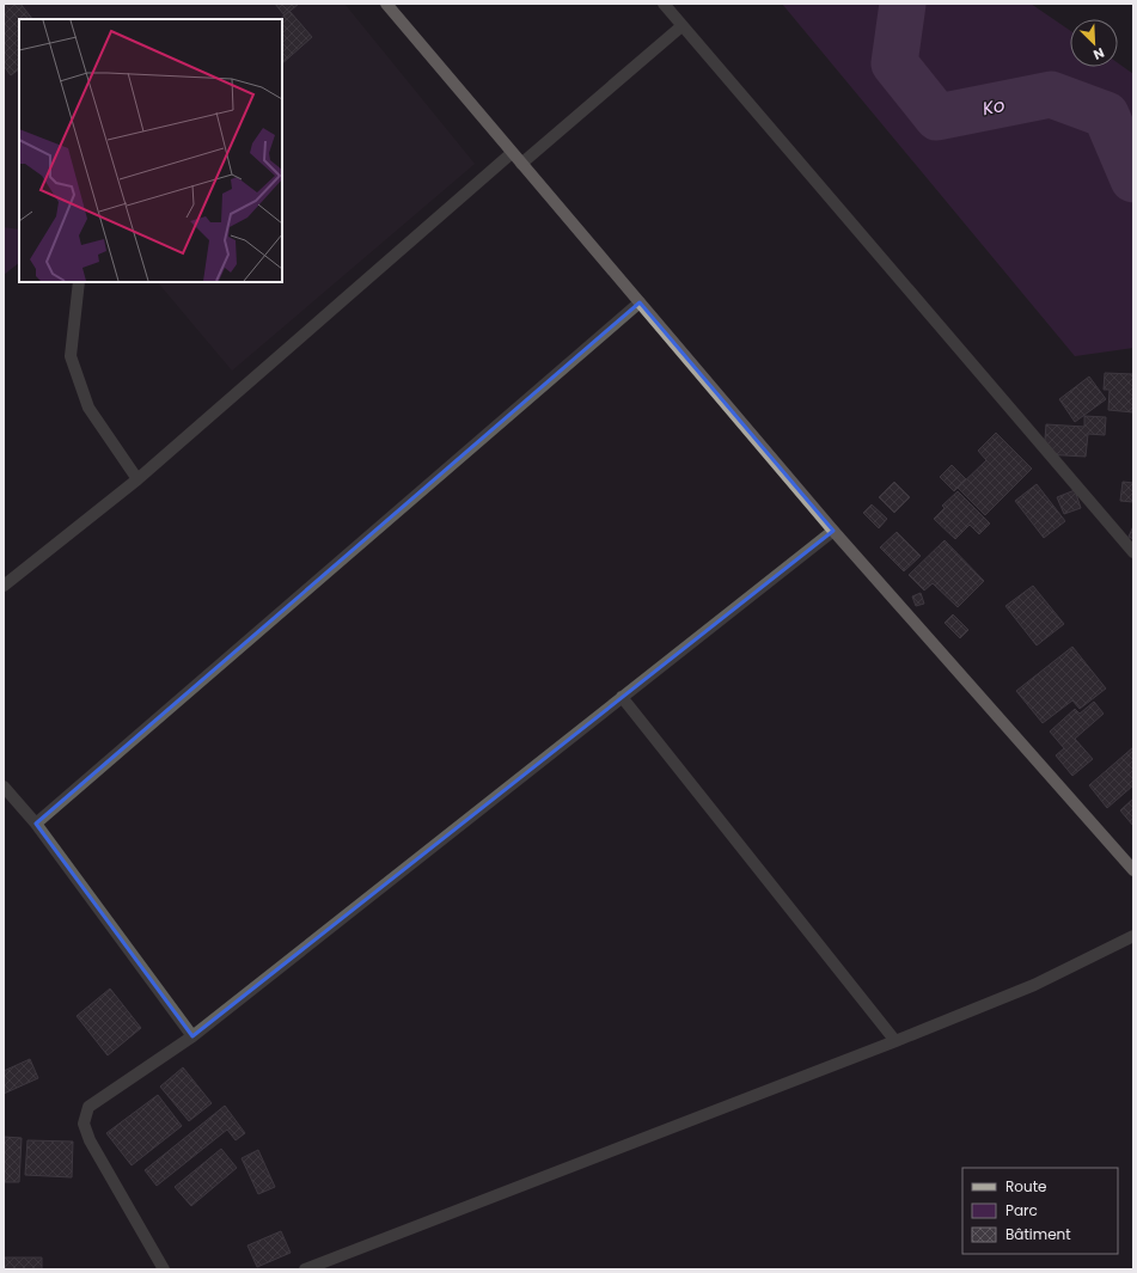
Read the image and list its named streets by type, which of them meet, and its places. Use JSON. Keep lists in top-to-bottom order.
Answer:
{
  "water": ["Ko"],
  "legend": ["Route", "Parc", "Bâtiment"],
  "north": "bottom right"
}
